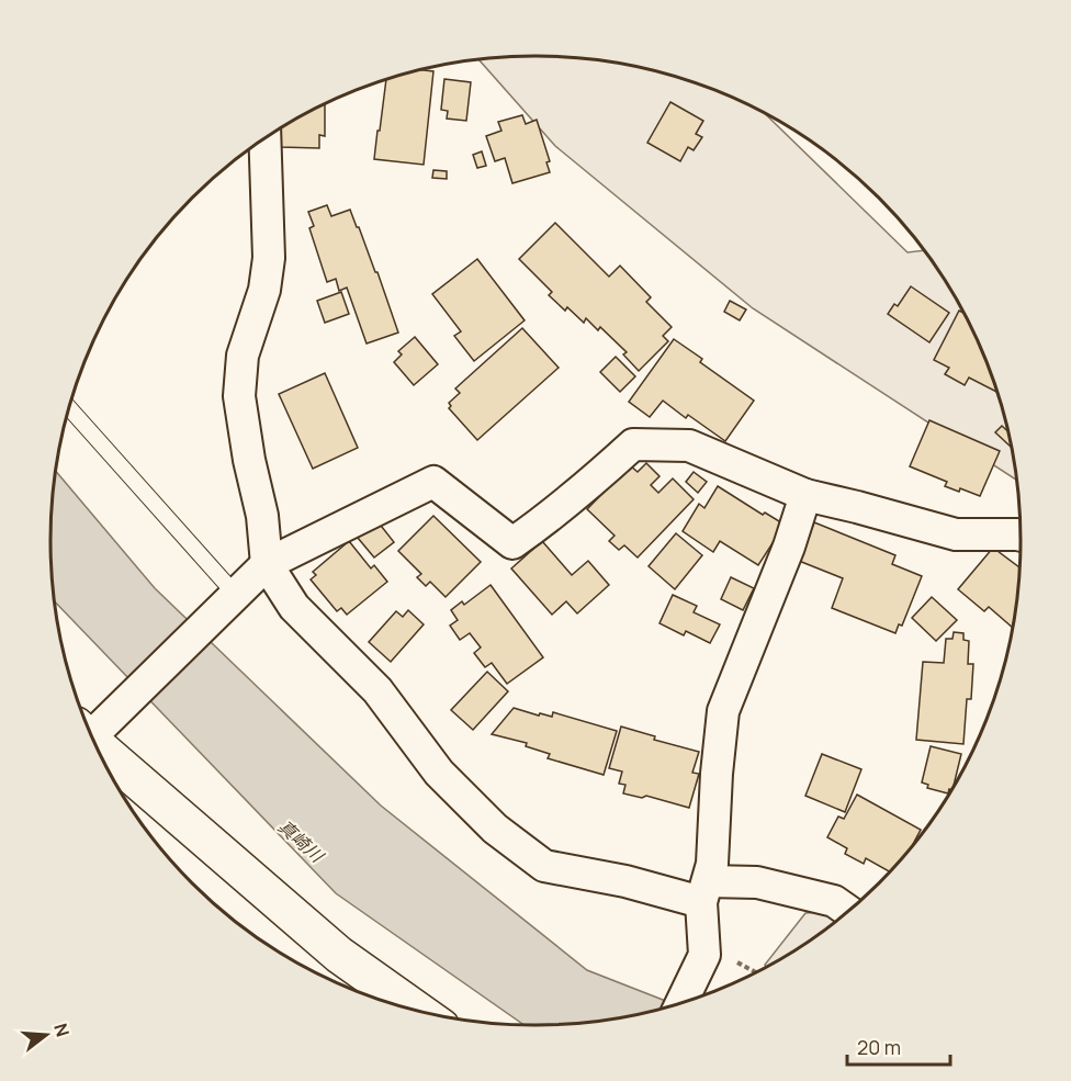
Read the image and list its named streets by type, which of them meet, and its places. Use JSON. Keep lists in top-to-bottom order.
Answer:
{
  "water": ["真崎川"],
  "scale_bar": "20 m",
  "north": "right"
}
